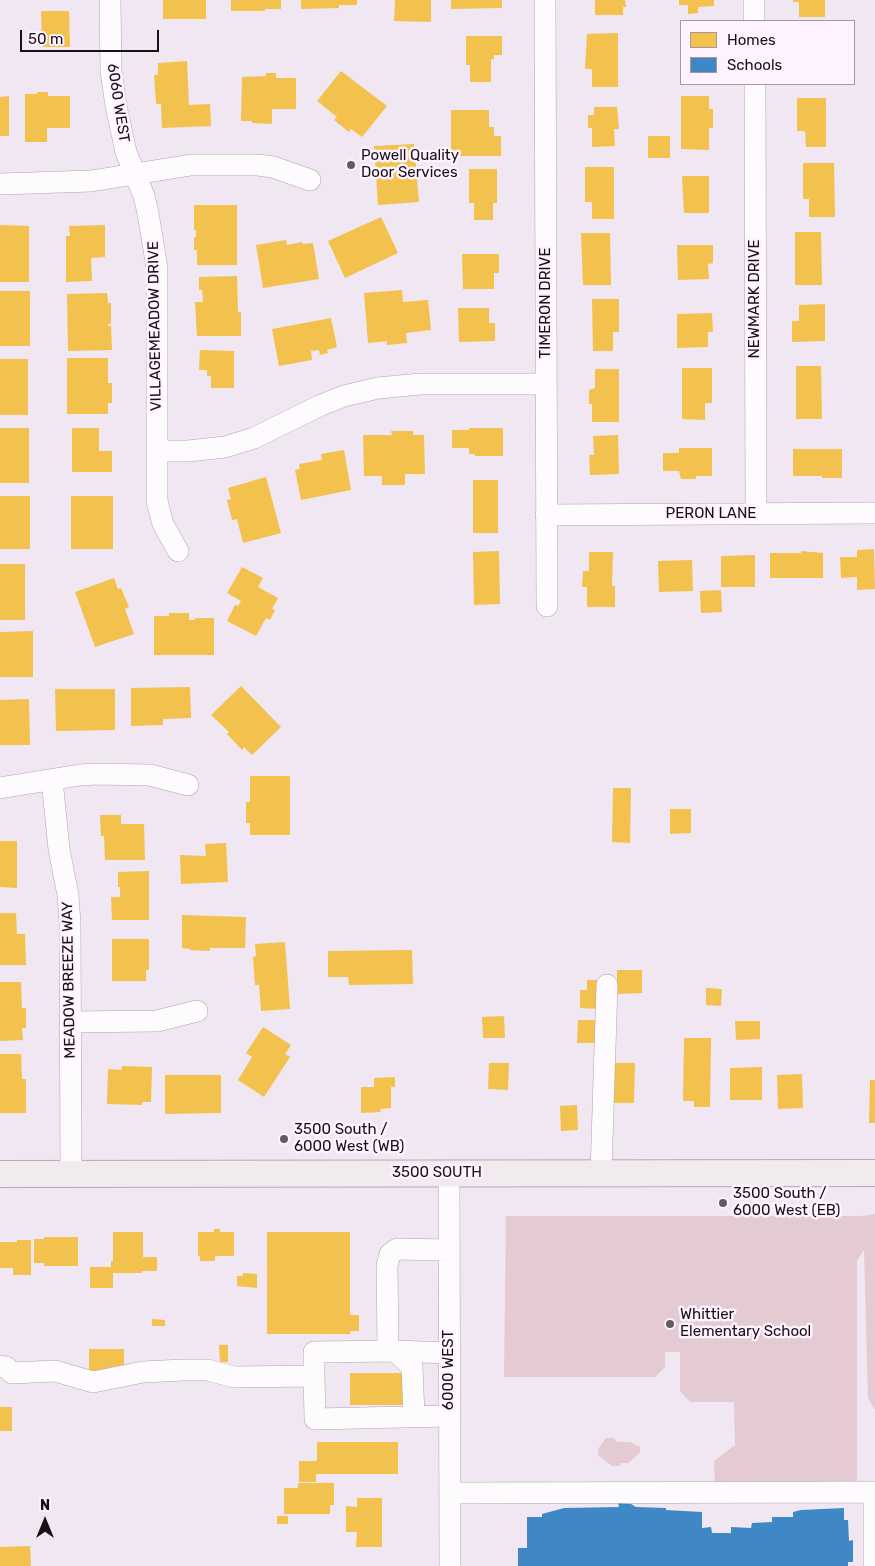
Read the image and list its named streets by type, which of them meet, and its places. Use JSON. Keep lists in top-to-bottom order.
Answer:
{
  "streets": {
    "main road": ["3500 SOUTH"],
    "street": [
      "6060 WEST",
      "NEWMARK DRIVE",
      "TIMERON DRIVE",
      "VILLAGEMEADOW DRIVE",
      "PERON LANE",
      "MEADOW BREEZE WAY",
      "6000 WEST"
    ]
  },
  "crossings": [
    ["6060 WEST", "VILLAGEMEADOW DRIVE"],
    ["NEWMARK DRIVE", "PERON LANE"],
    ["TIMERON DRIVE", "PERON LANE"],
    ["MEADOW BREEZE WAY", "3500 SOUTH"],
    ["3500 SOUTH", "6000 WEST"]
  ],
  "places": [
    "Powell Quality Door Services",
    "3500 South / 6000 West (WB)",
    "3500 South / 6000 West (EB)",
    "Whittier Elementary School"
  ],
  "legend": ["Homes", "Schools"],
  "scale_bar": "50 m",
  "north": "top"
}
